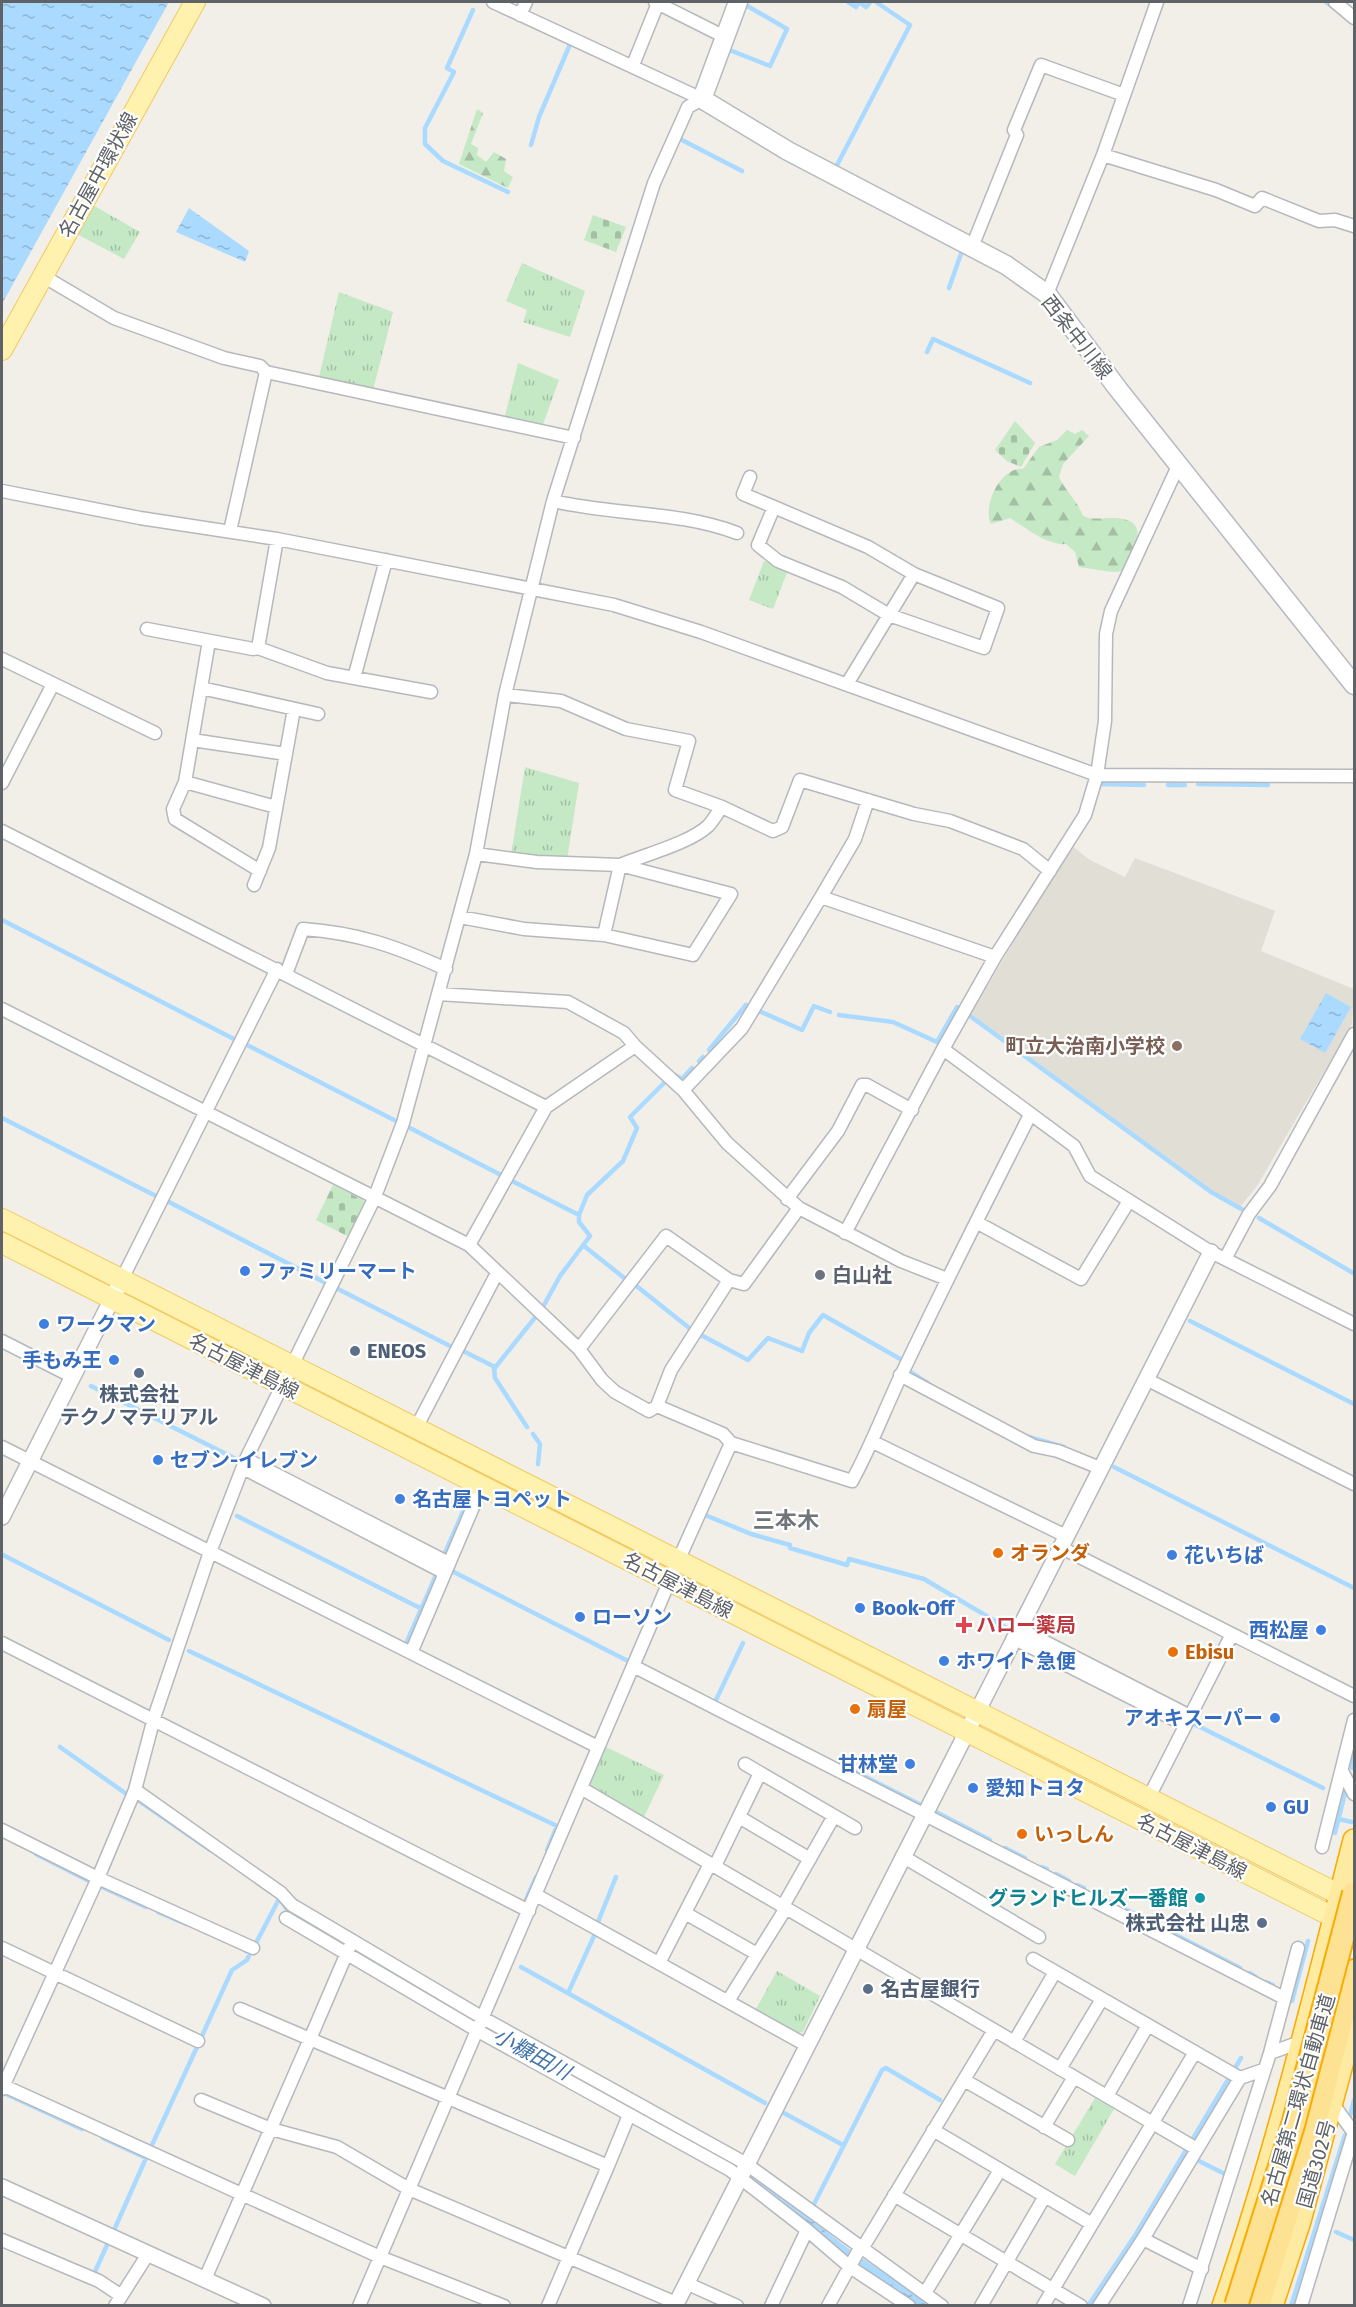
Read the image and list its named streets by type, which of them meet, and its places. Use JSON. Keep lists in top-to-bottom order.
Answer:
{
  "streets": {
    "highway": ["名古屋第二環状自動車道", "国道302号"],
    "main road": ["名古屋中環状線", "西条中川線", "名古屋津島線"]
  },
  "crossings": [
    ["名古屋津島線", "名古屋第二環状自動車道"]
  ],
  "districts": ["三本木"],
  "water": ["小糠田川"],
  "places": {
    "other": [
      "町立大治南小学校",
      "ファミリーマート",
      "白山社",
      "ワークマン",
      "ENEOS",
      "手もみ王",
      "株式会社 テクノマテリアル",
      "セブン-イレブン",
      "名古屋トヨペット",
      "オランダ",
      "花いちば",
      "Book-Off",
      "ローソン",
      "西松屋",
      "Ebisu",
      "ホワイト急便",
      "扇屋",
      "アオキスーパー",
      "甘林堂",
      "愛知トヨタ",
      "GU",
      "いっしん",
      "グランドヒルズ一番館",
      "株式会社 山忠",
      "名古屋銀行"
    ],
    "health": ["ハロー薬局"]
  }
}
